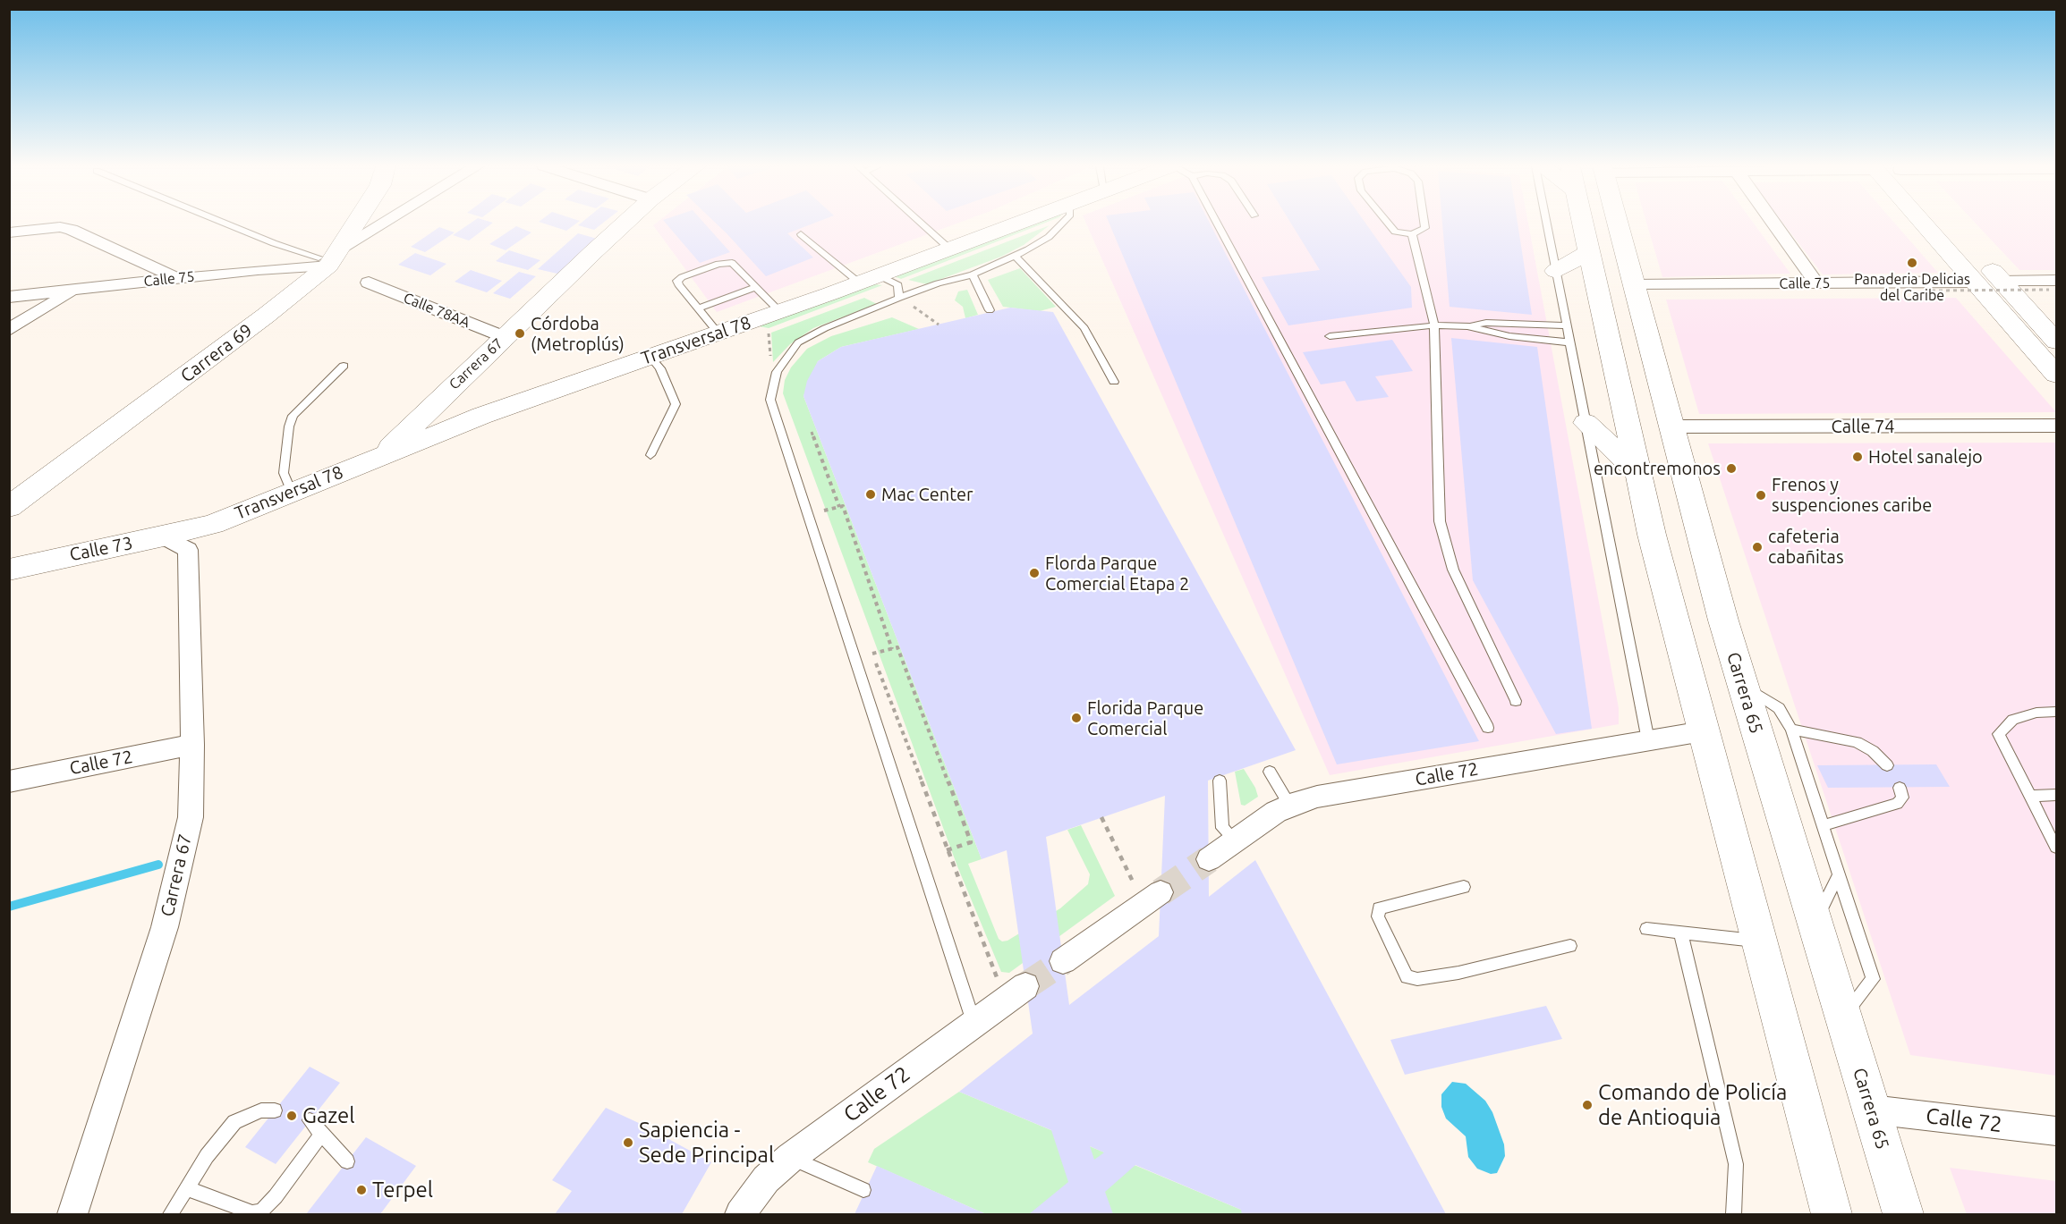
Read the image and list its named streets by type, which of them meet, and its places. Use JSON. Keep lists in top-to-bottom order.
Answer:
{
  "streets": {
    "main road": [
      "Transversal 78",
      "Carrera 69",
      "Carrera 67",
      "Calle 73",
      "Carrera 65"
    ],
    "street": [
      "Calle 75",
      "Calle 78AA",
      "Calle 74",
      "Calle 72"
    ]
  },
  "crossings": [
    ["Calle 75", "Carrera 69"],
    ["Calle 75", "Carrera 65"],
    ["Calle 78AA", "Carrera 67"],
    ["Transversal 78", "Carrera 67"],
    ["Transversal 78", "Calle 73"],
    ["Carrera 67", "Calle 72"],
    ["Calle 74", "Carrera 65"],
    ["Carrera 65", "Calle 72"]
  ],
  "places": [
    "Panaderia Delicias del Caribe",
    "Córdoba (Metroplús)",
    "Hotel sanalejo",
    "encontremonos",
    "Mac Center",
    "Frenos y suspenciones caribe",
    "cafeteria cabañitas",
    "Florda Parque Comercial Etapa 2",
    "Florida Parque Comercial",
    "Comando de Policía de Antioquia",
    "Gazel",
    "Sapiencia - Sede Principal",
    "Terpel"
  ]
}
